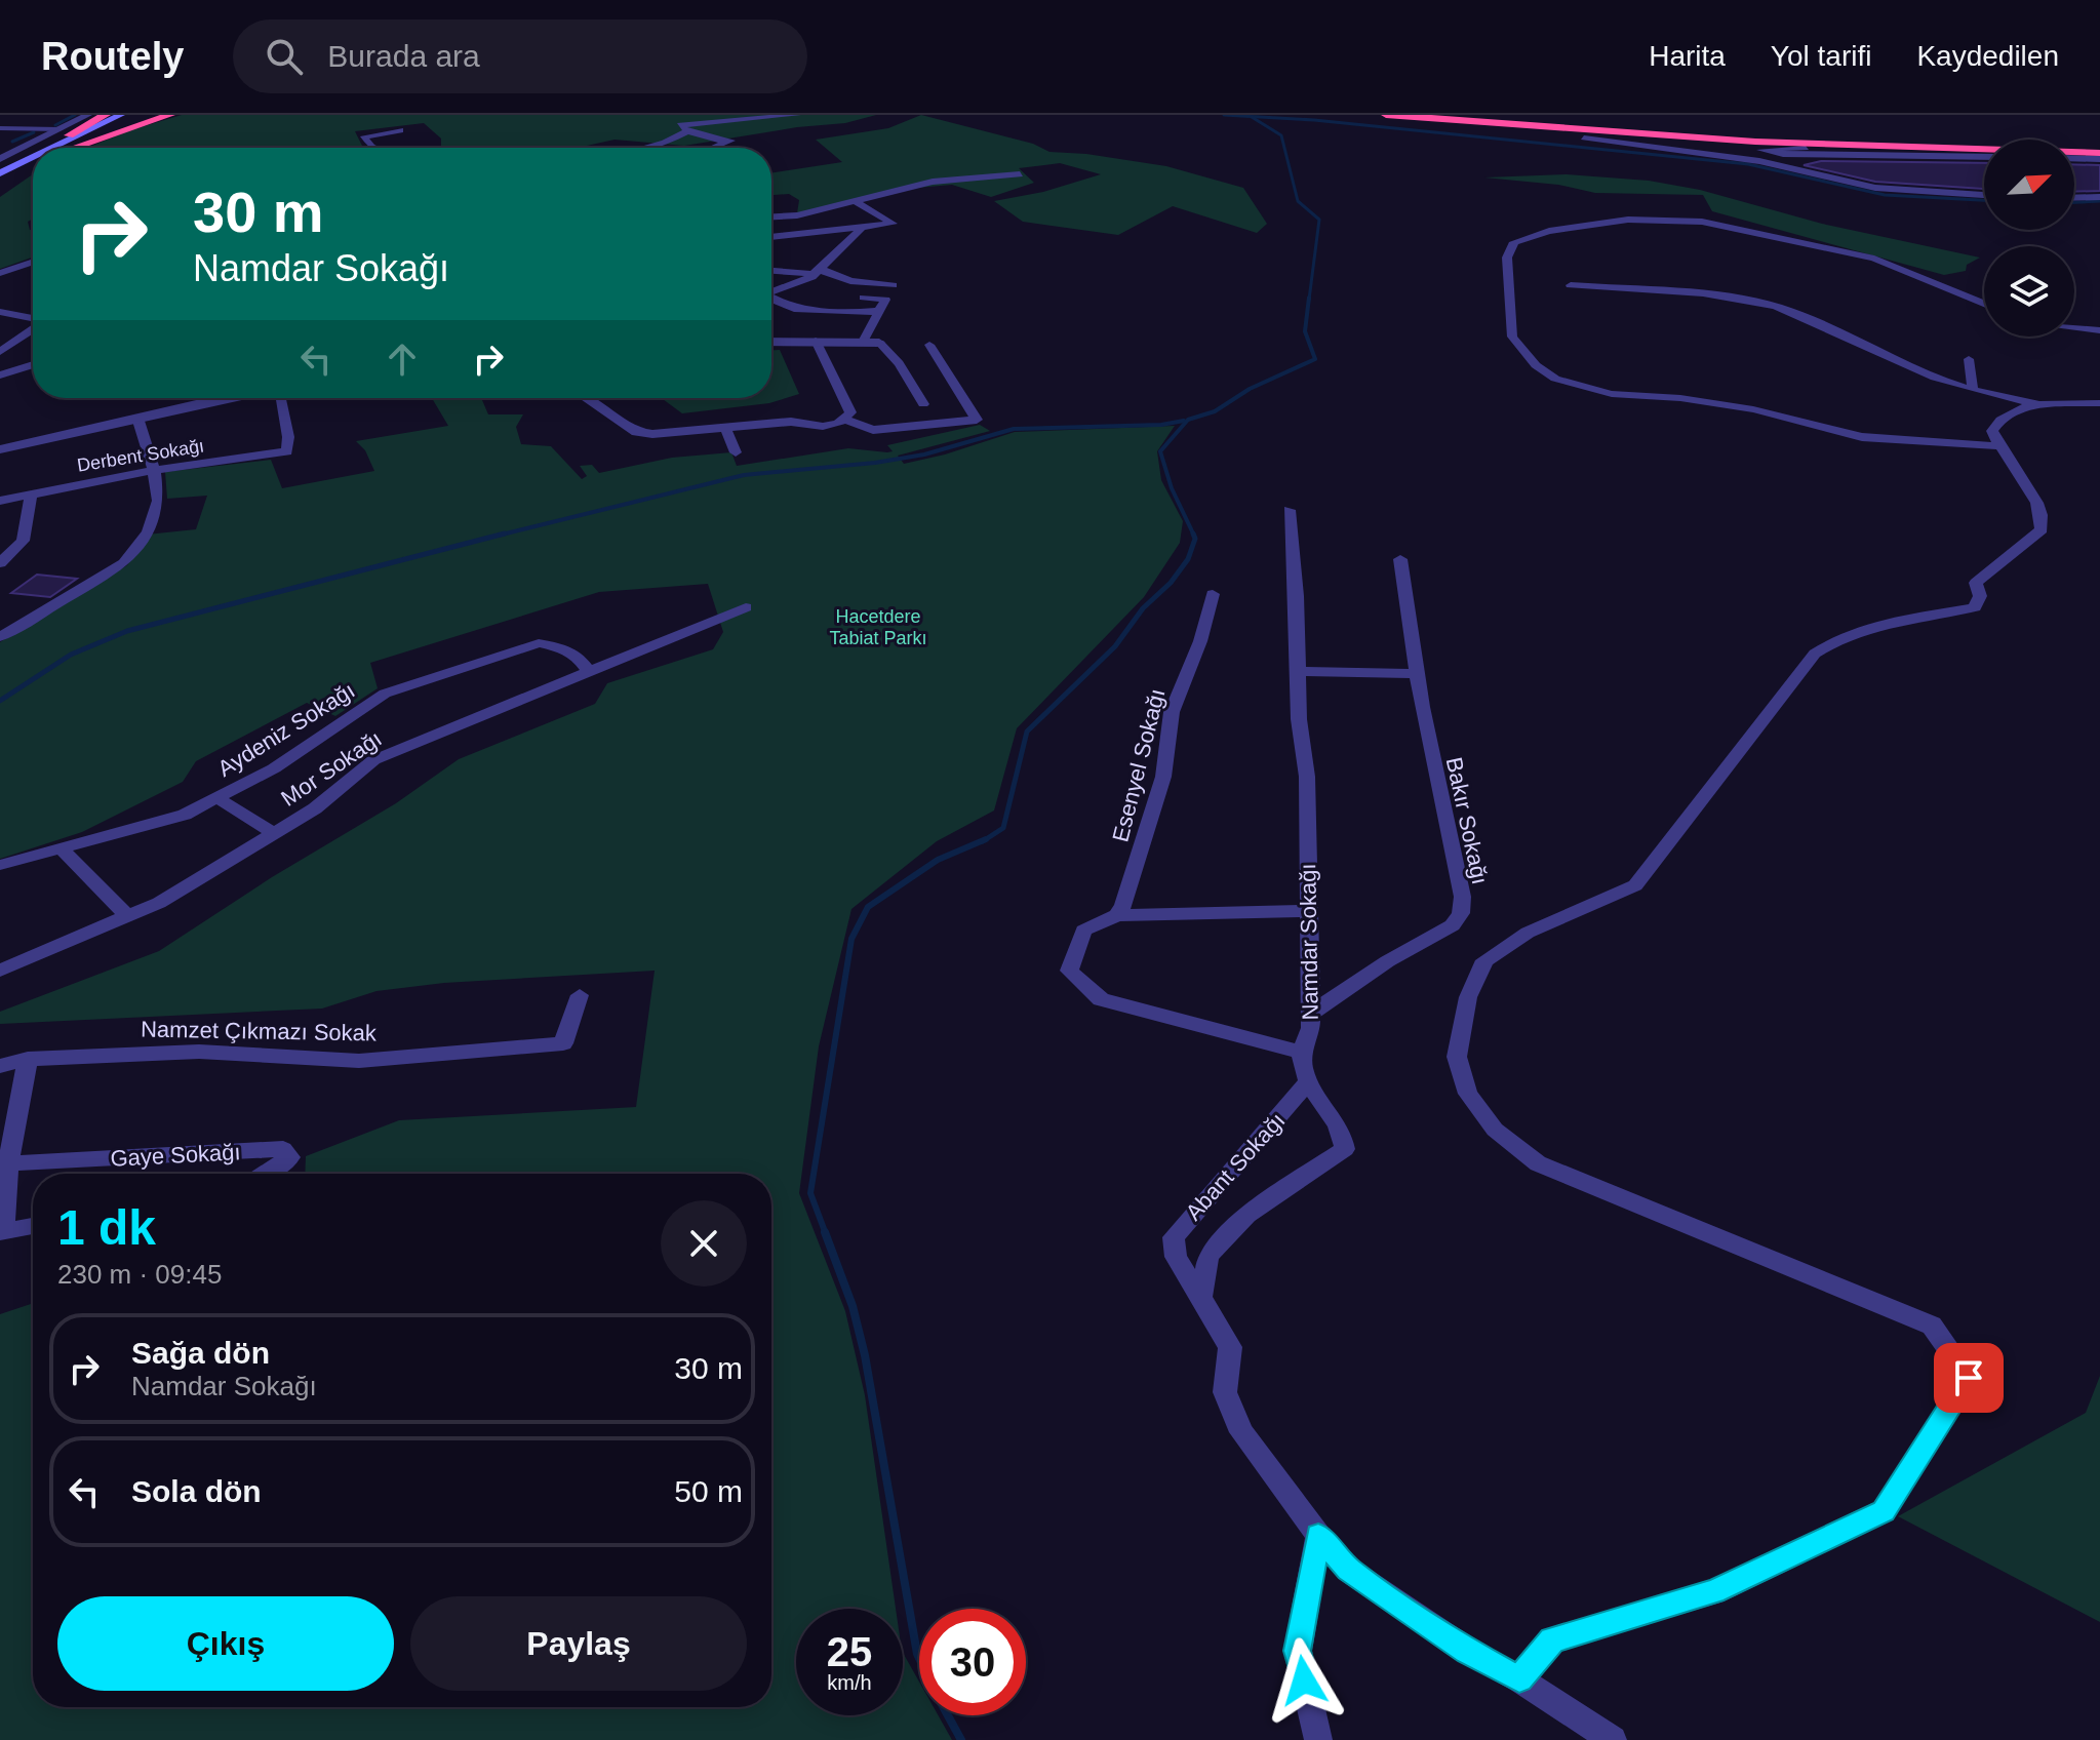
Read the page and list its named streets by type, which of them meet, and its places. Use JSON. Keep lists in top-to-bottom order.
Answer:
{
  "streets": {
    "street": [
      "Derbent Sokağı",
      "Aydeniz Sokağı",
      "Esenyel Sokağı",
      "Mor Sokağı",
      "Bakır Sokağı",
      "Namdar Sokağı",
      "Namzet Çıkmazı Sokak",
      "Gaye Sokağı",
      "Abant Sokağı"
    ]
  },
  "crossings": [
    ["Aydeniz Sokağı", "Mor Sokağı"],
    ["Bakır Sokağı", "Namdar Sokağı"],
    ["Namdar Sokağı", "Abant Sokağı"]
  ],
  "parks": ["Hacetdere Tabiat Parkı"],
  "north": "top right",
  "page": {
    "header": "Routely",
    "search": "Burada ara",
    "nav": ["Harita", "Yol tarifi", "Kaydedilen"],
    "turn": ["30 m", "Namdar Sokağı"],
    "heading": ["1 dk", "230 m · 09:45"],
    "list": [
      {
        "name": "Sağa dön",
        "note": "Namdar Sokağı",
        "value": "30 m"
      },
      {
        "name": "Sola dön",
        "value": "50 m"
      }
    ],
    "buttons": ["Çıkış", "Paylaş"],
    "speed": "25 km/h",
    "limit": "30"
  }
}
